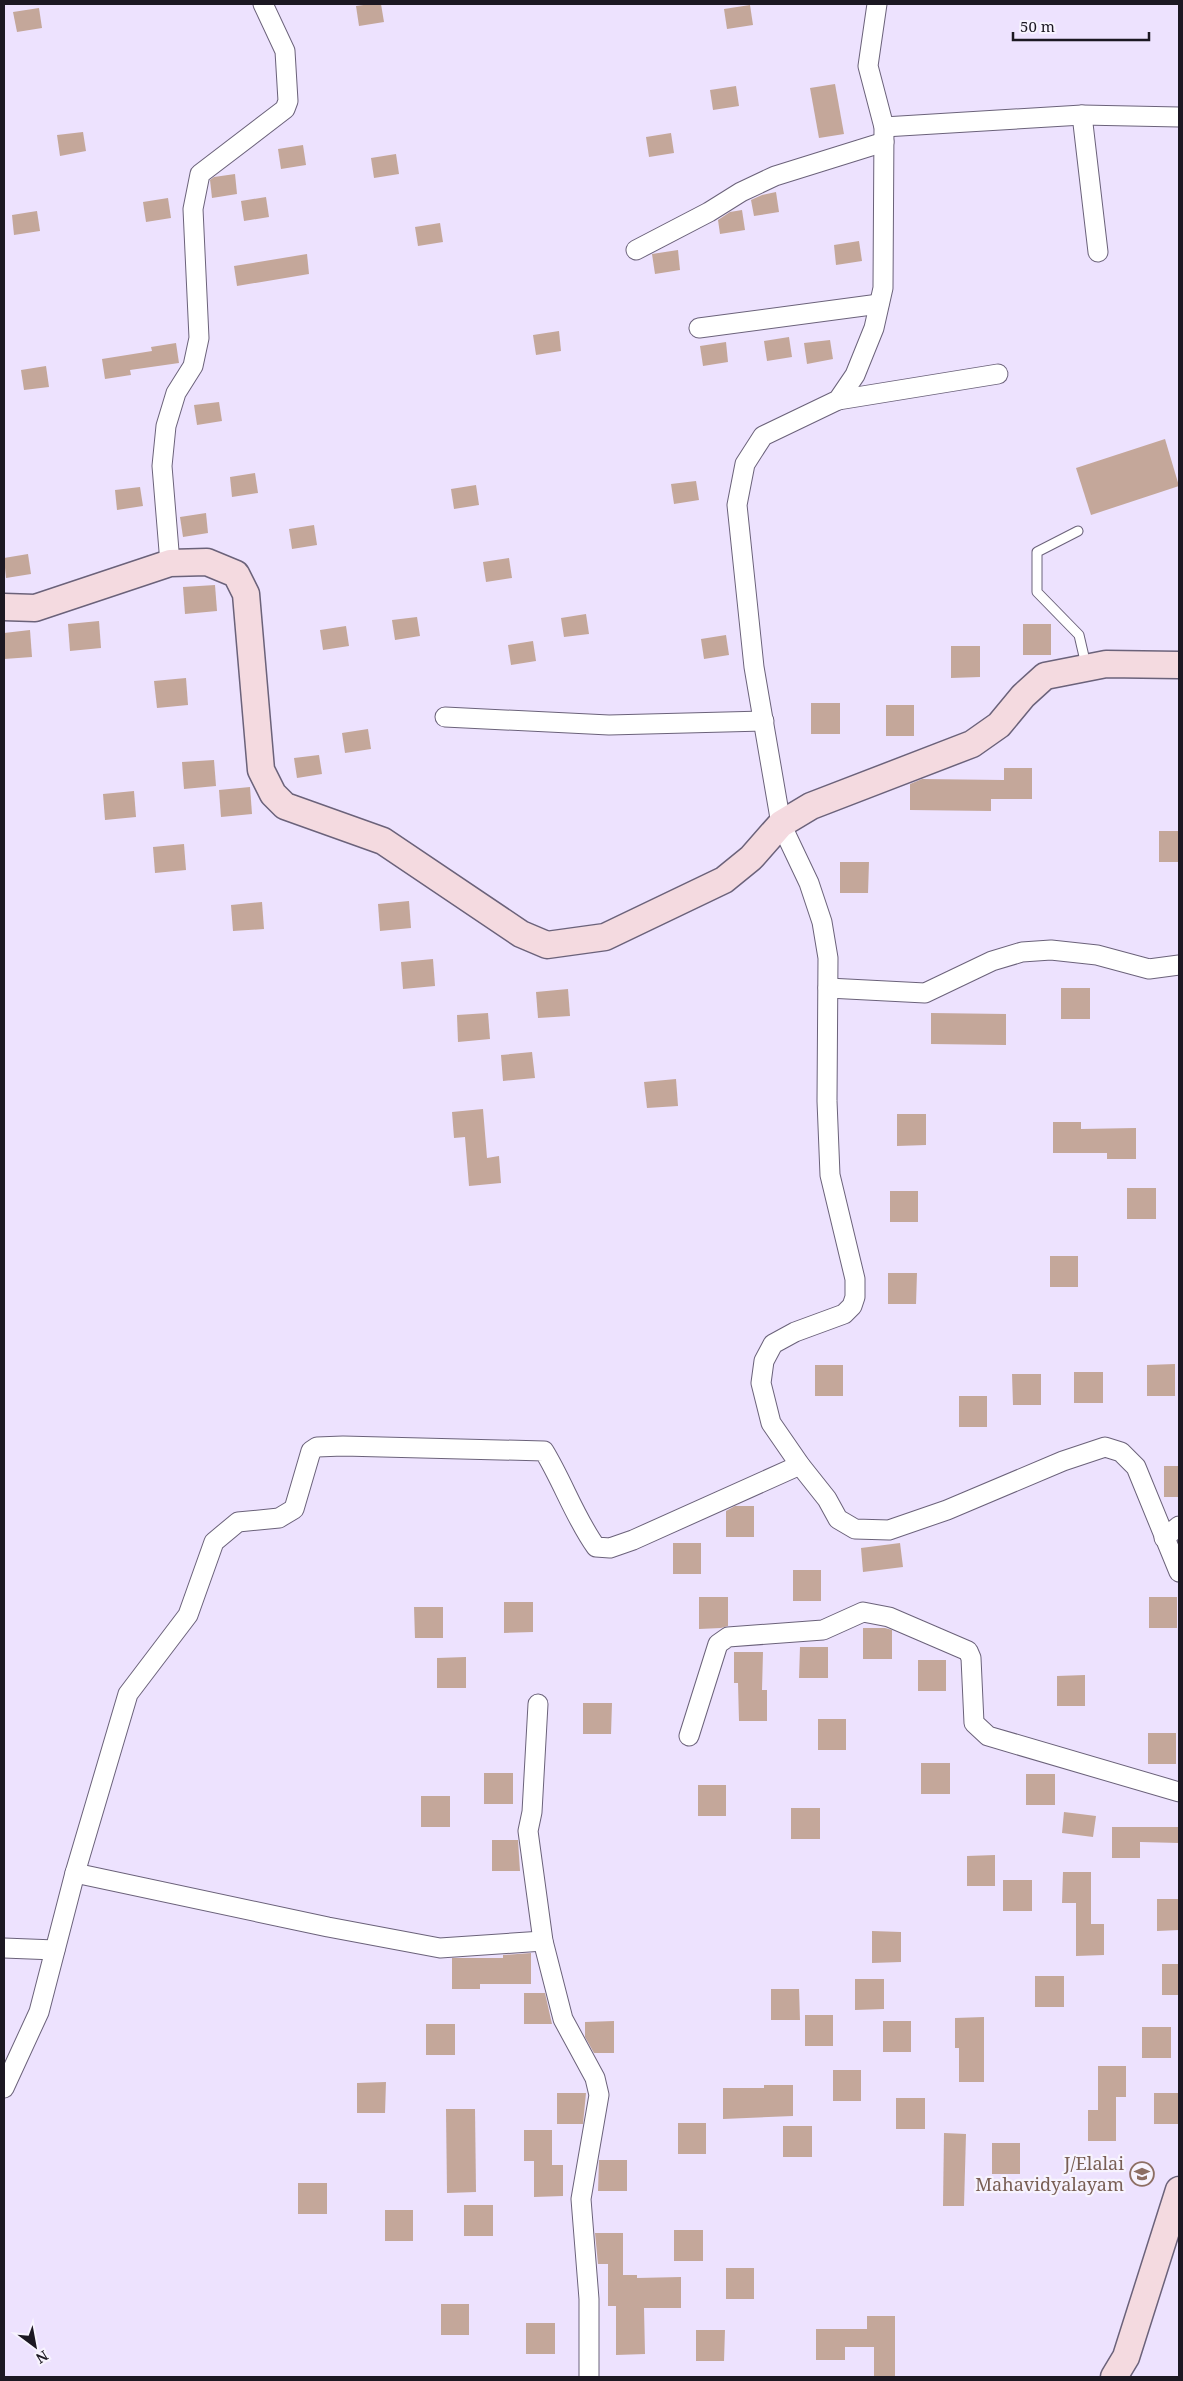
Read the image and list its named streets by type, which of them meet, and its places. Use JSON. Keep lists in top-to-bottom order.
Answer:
{
  "places": {
    "school or university": ["J/Elalai Mahavidyalayam"]
  },
  "scale_bar": "50 m",
  "north": "bottom right"
}
